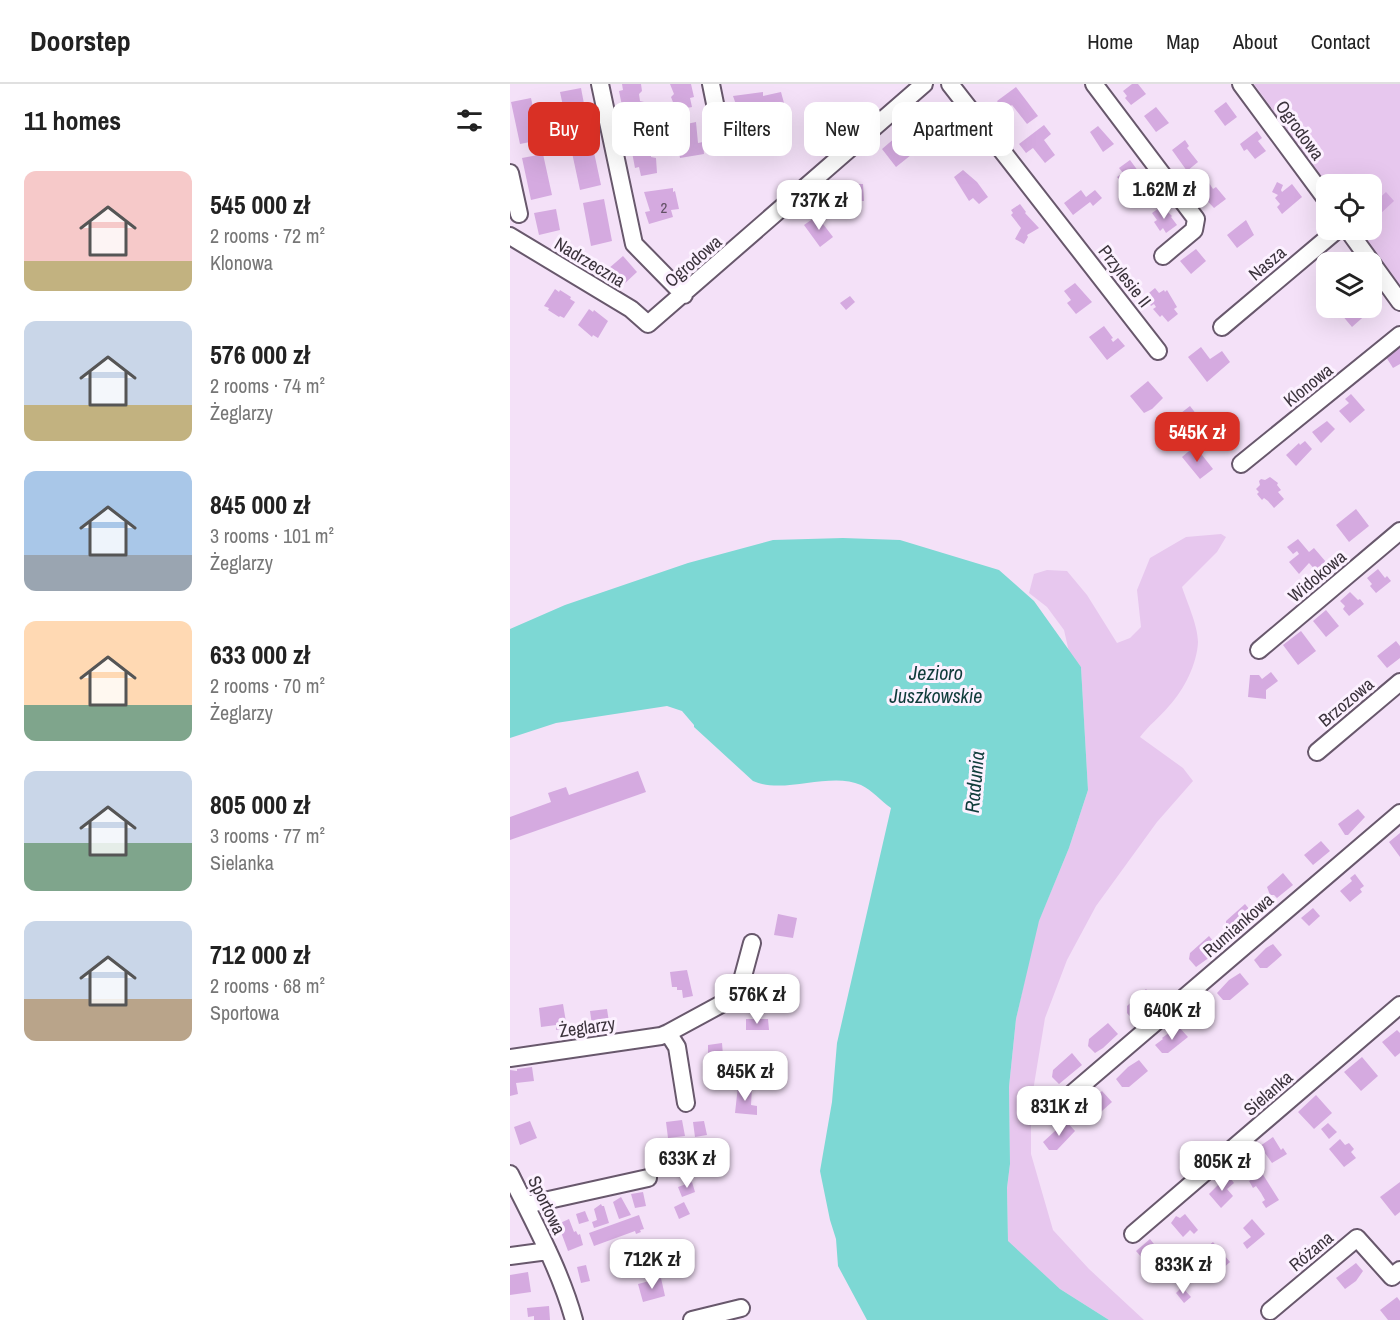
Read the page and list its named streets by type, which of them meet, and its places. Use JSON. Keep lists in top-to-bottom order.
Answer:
{
  "streets": {
    "street": [
      "Ogrodowa",
      "Nadrzeczna",
      "Nasza",
      "Przylesie II",
      "Klonowa",
      "Widokowa",
      "Brzozowa",
      "Rumiankowa",
      "Żeglarzy",
      "Sielanka",
      "Sportowa",
      "Różana"
    ]
  },
  "crossings": [
    ["Ogrodowa", "Nadrzeczna"]
  ],
  "water": ["Jezioro Juszkowskie", "Radunia"],
  "house_numbers": ["2"],
  "page": {
    "header": "Doorstep",
    "nav": [
      "Home",
      "Map",
      "About",
      "Contact"
    ],
    "heading": "11 homes",
    "chip": [
      "Buy",
      "Rent",
      "Filters",
      "New",
      "Apartment"
    ],
    "list": [
      {
        "name": "545 000 zł",
        "note": "2 rooms · 72 m² · Klonowa"
      },
      {
        "name": "576 000 zł",
        "note": "2 rooms · 74 m² · Żeglarzy"
      },
      {
        "name": "845 000 zł",
        "note": "3 rooms · 101 m² · Żeglarzy"
      },
      {
        "name": "633 000 zł",
        "note": "2 rooms · 70 m² · Żeglarzy"
      },
      {
        "name": "805 000 zł",
        "note": "3 rooms · 77 m² · Sielanka"
      },
      {
        "name": "712 000 zł",
        "note": "2 rooms · 68 m² · Sportowa"
      }
    ],
    "price": [
      "1.62M zł",
      "737K zł",
      "545K zł",
      "576K zł",
      "640K zł",
      "845K zł",
      "831K zł",
      "633K zł",
      "805K zł",
      "712K zł",
      "833K zł"
    ]
  }
}
